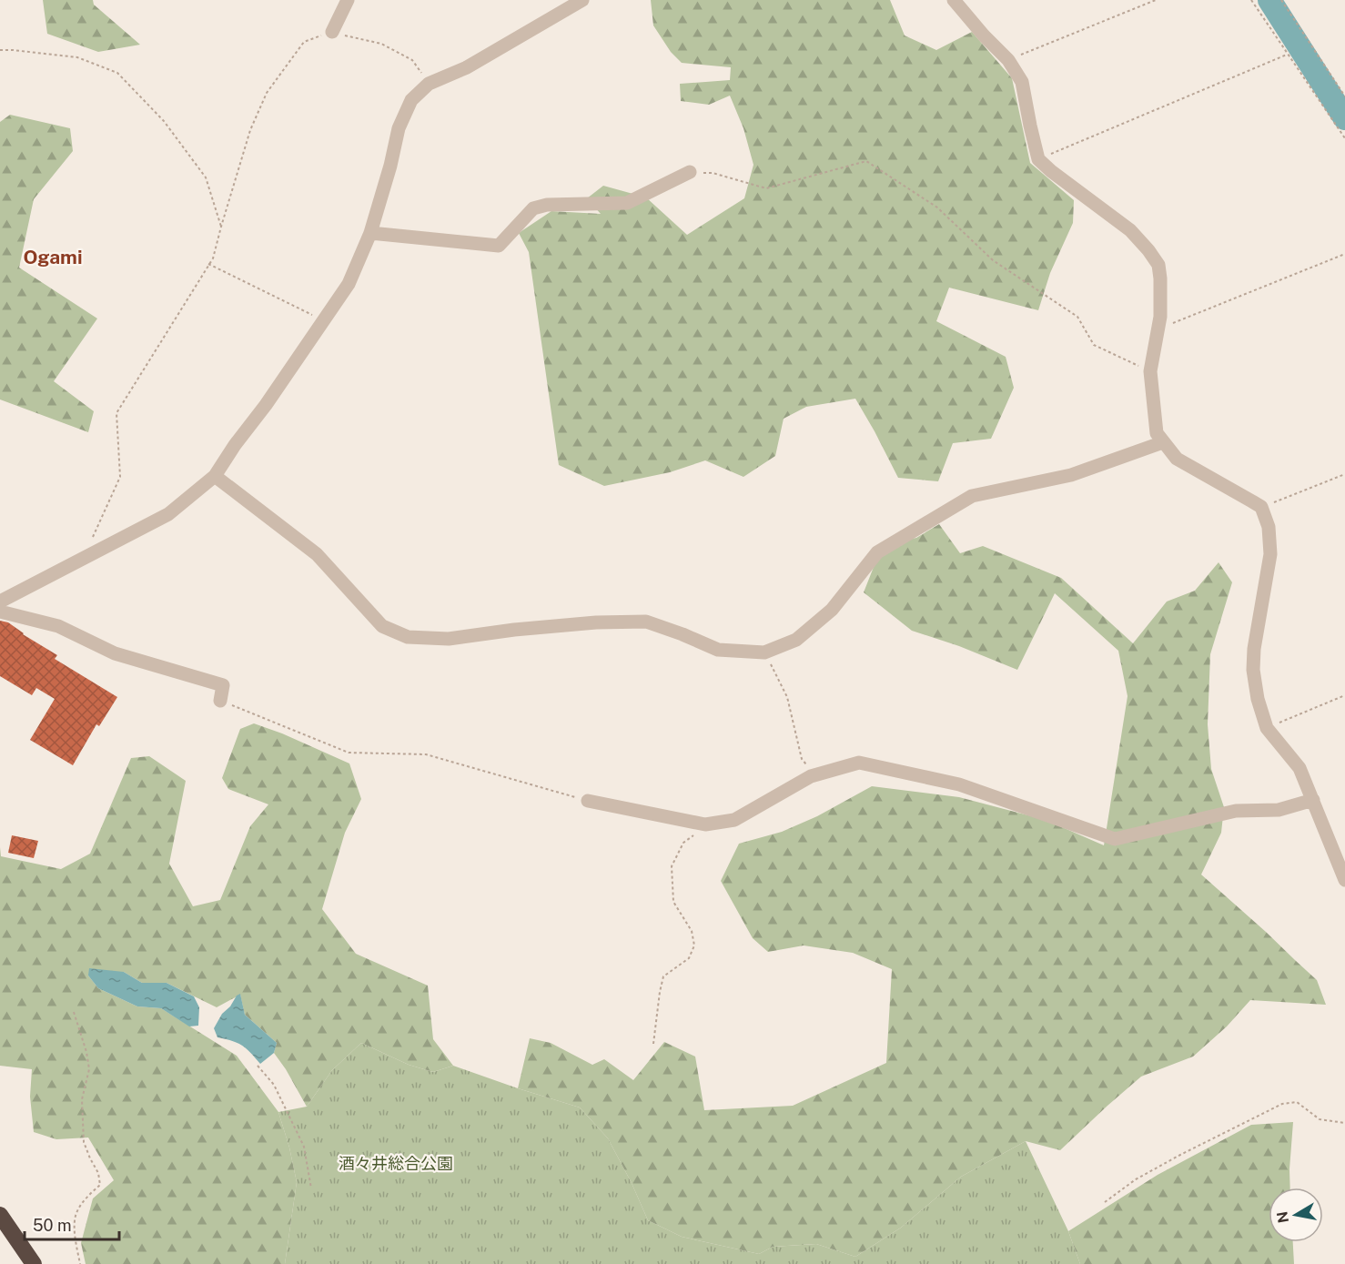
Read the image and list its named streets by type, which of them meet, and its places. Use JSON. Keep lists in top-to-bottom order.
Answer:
{
  "districts": ["Ogami"],
  "parks": ["酒々井総合公園"],
  "scale_bar": "50 m",
  "north": "left"
}
